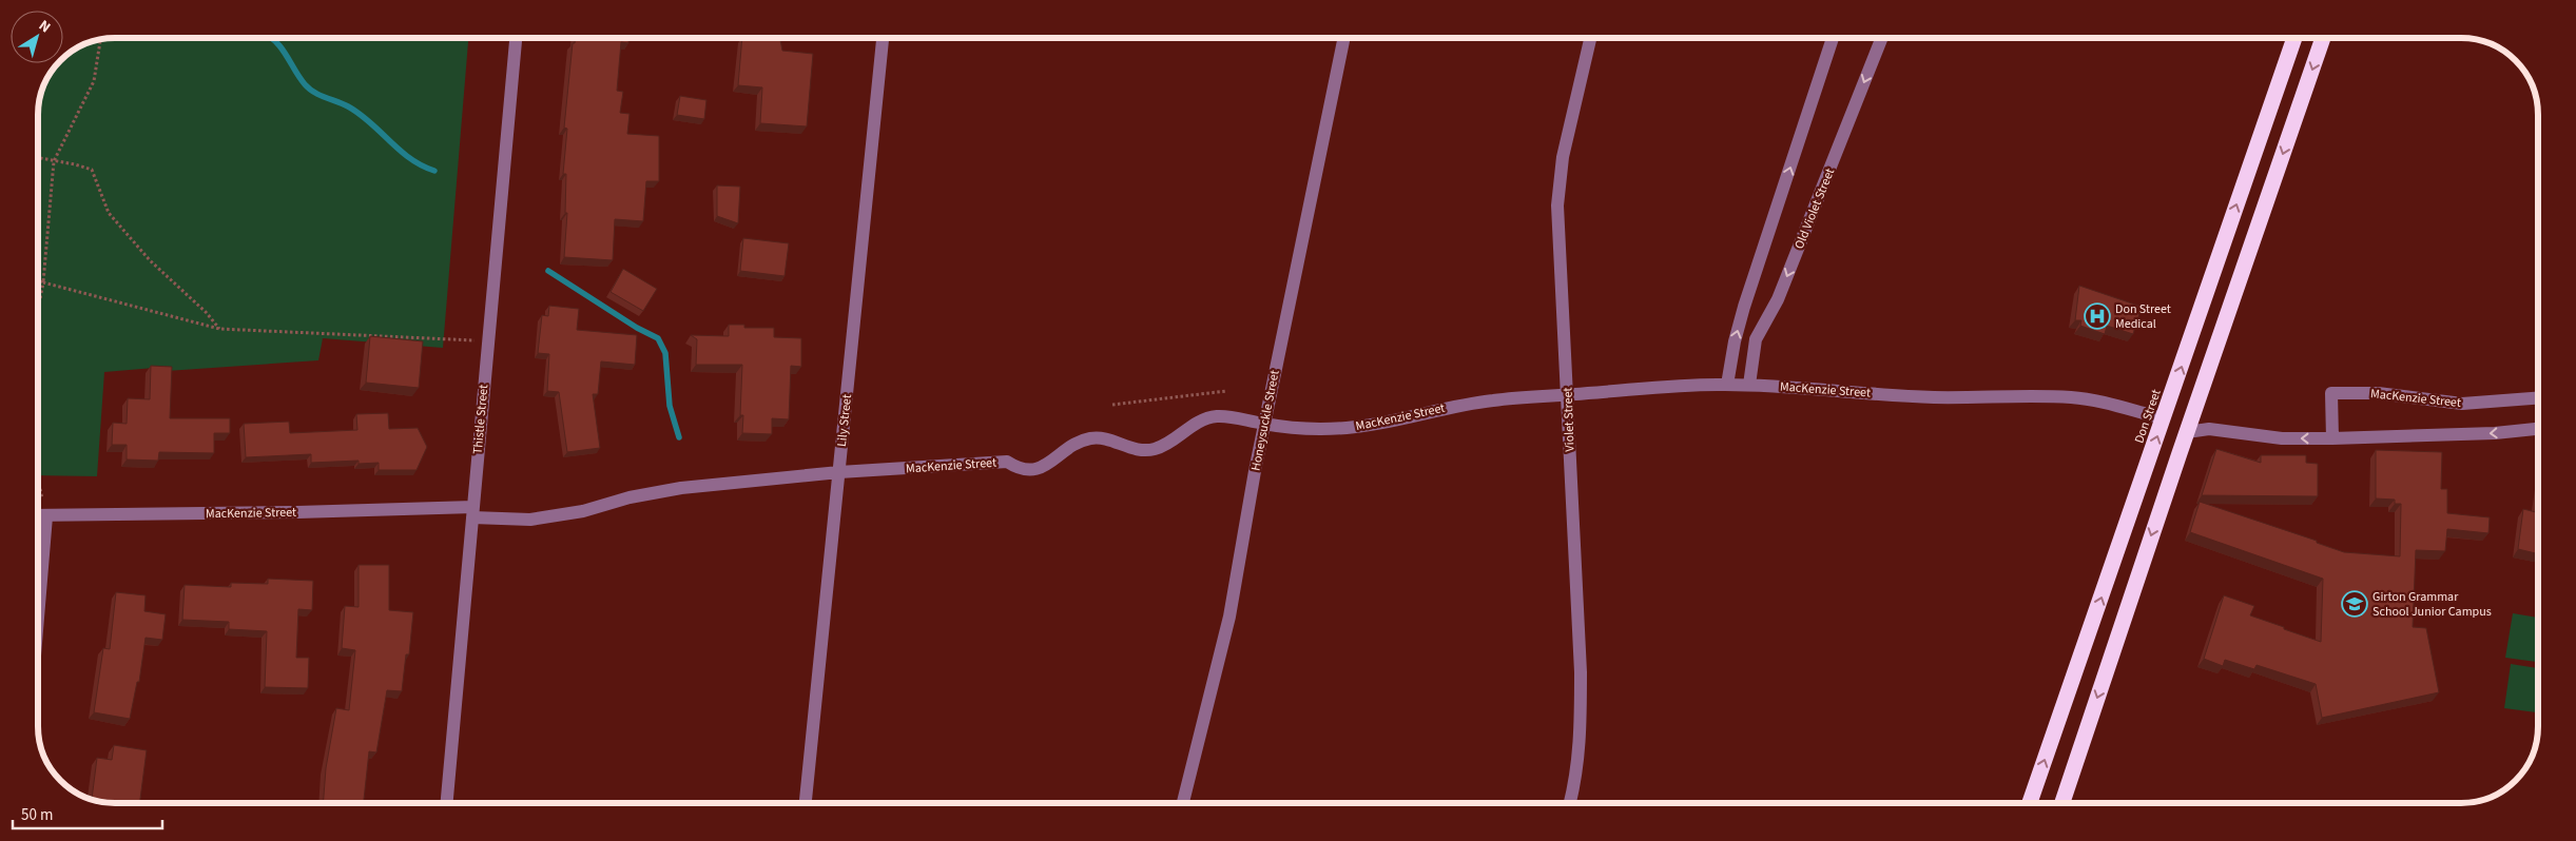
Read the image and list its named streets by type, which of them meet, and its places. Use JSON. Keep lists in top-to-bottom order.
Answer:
{
  "streets": {
    "highway": ["Don Street"],
    "street": [
      "Old Violet Street",
      "MacKenzie Street",
      "Thistle Street",
      "Violet Street",
      "Lily Street",
      "Honeysuckle Street"
    ]
  },
  "crossings": [
    ["Old Violet Street", "MacKenzie Street"],
    ["MacKenzie Street", "Don Street"],
    ["MacKenzie Street", "Thistle Street"],
    ["MacKenzie Street", "Violet Street"],
    ["MacKenzie Street", "Lily Street"],
    ["MacKenzie Street", "Honeysuckle Street"]
  ],
  "places": {
    "hospital": ["Don Street Medical"],
    "school or university": ["Girton Grammar School Junior Campus"]
  },
  "scale_bar": "50 m",
  "north": "top right"
}
